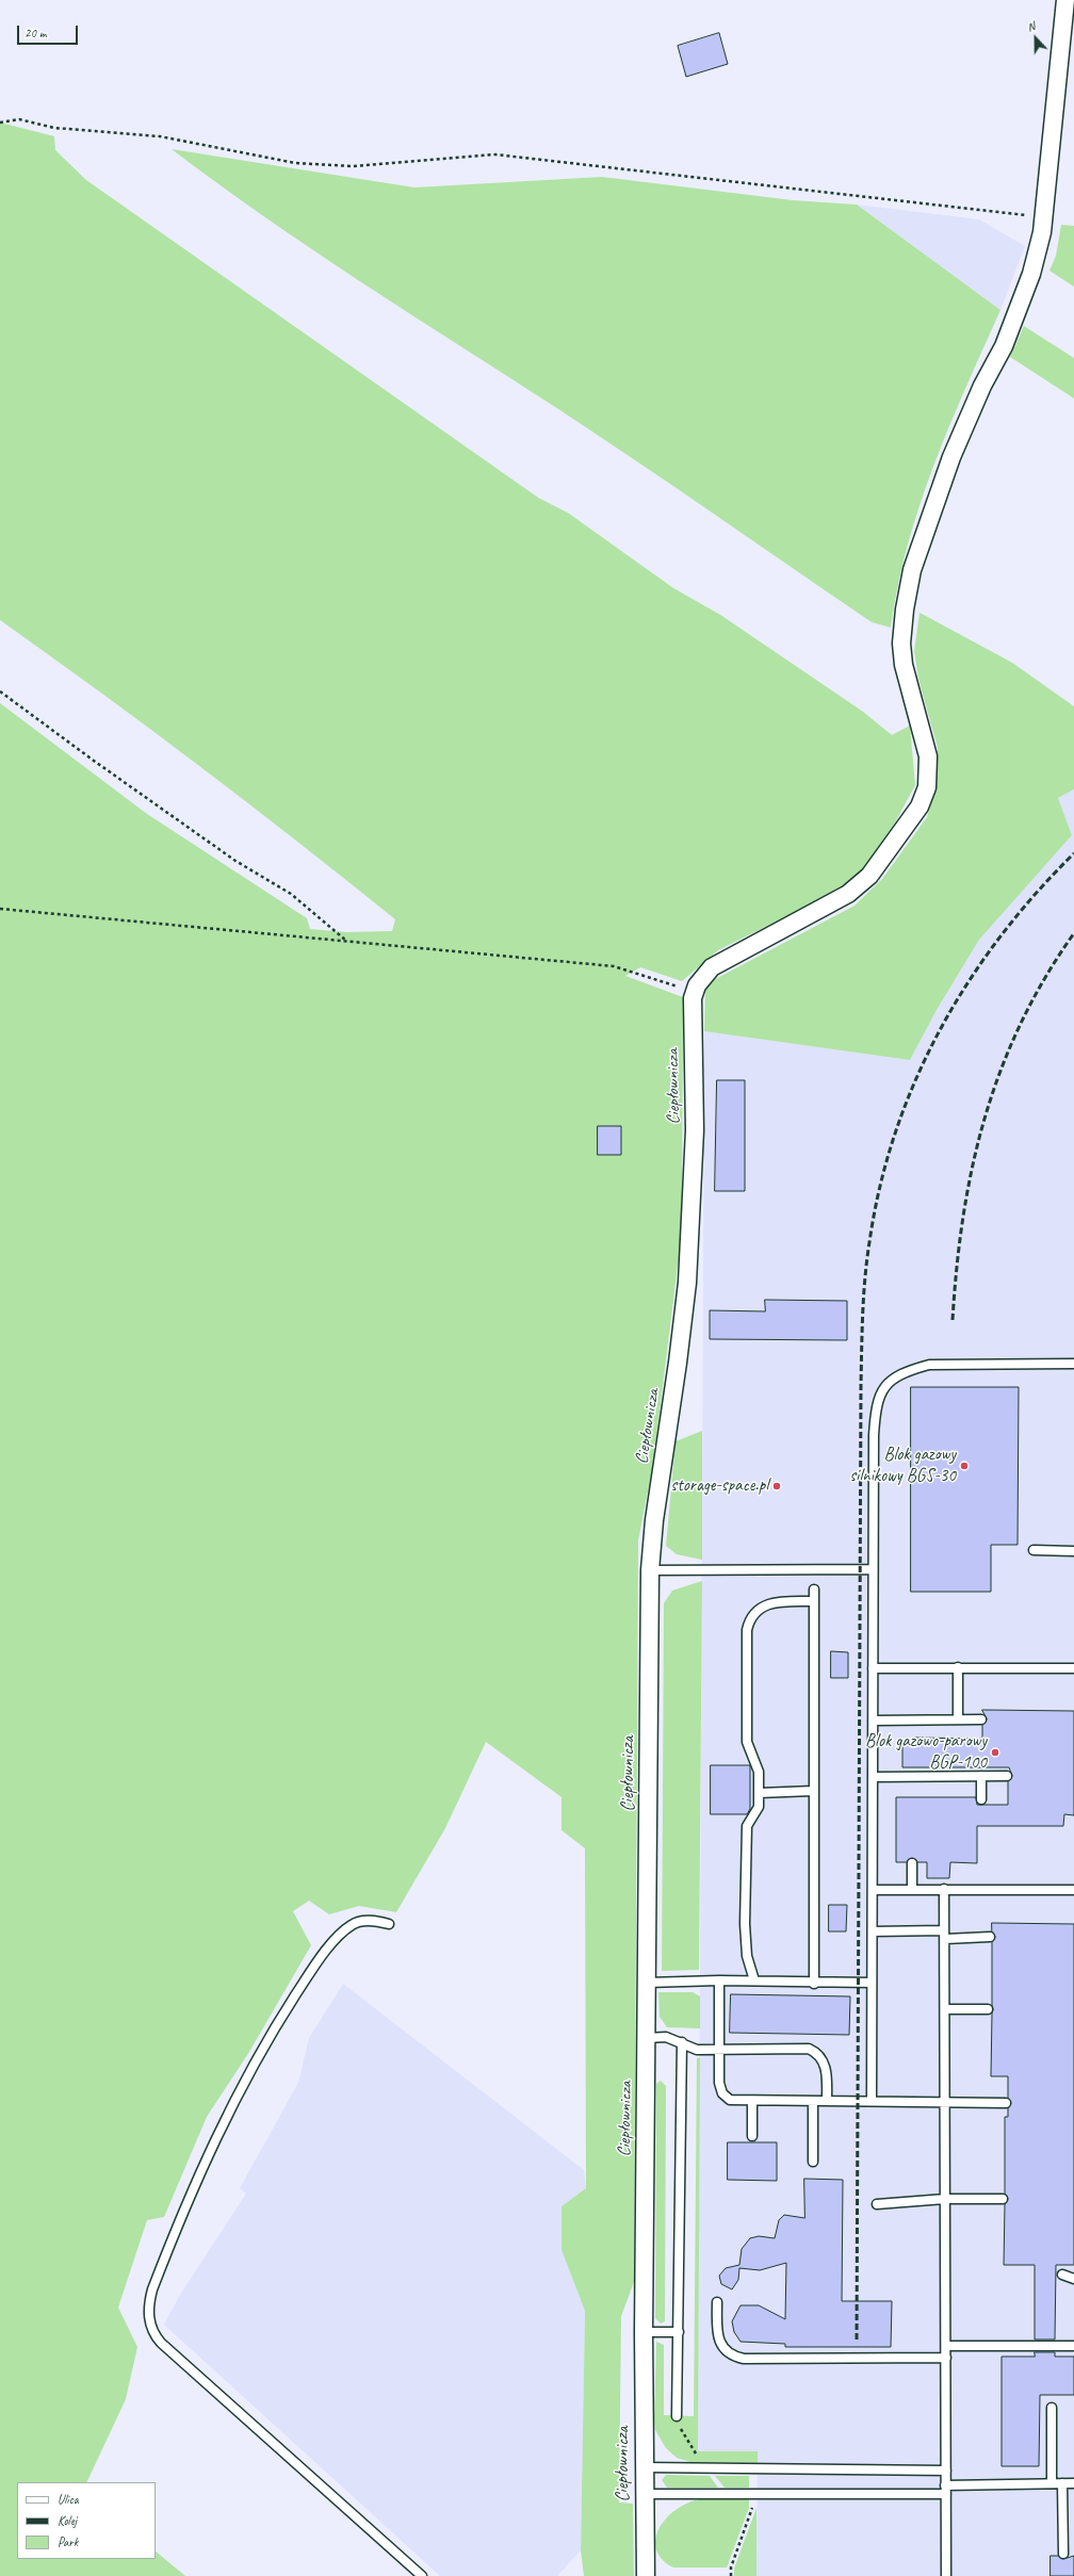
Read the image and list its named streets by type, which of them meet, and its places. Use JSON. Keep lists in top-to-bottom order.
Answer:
{
  "streets": {
    "street": ["Ciepłownicza"]
  },
  "places": ["Blok gazowy silnikowy BGS-30", "storage-space.pl", "Blok gazowo-parowy BGP-100"],
  "legend": ["Ulica", "Kolej", "Park"],
  "scale_bar": "20 m",
  "north": "top"
}
